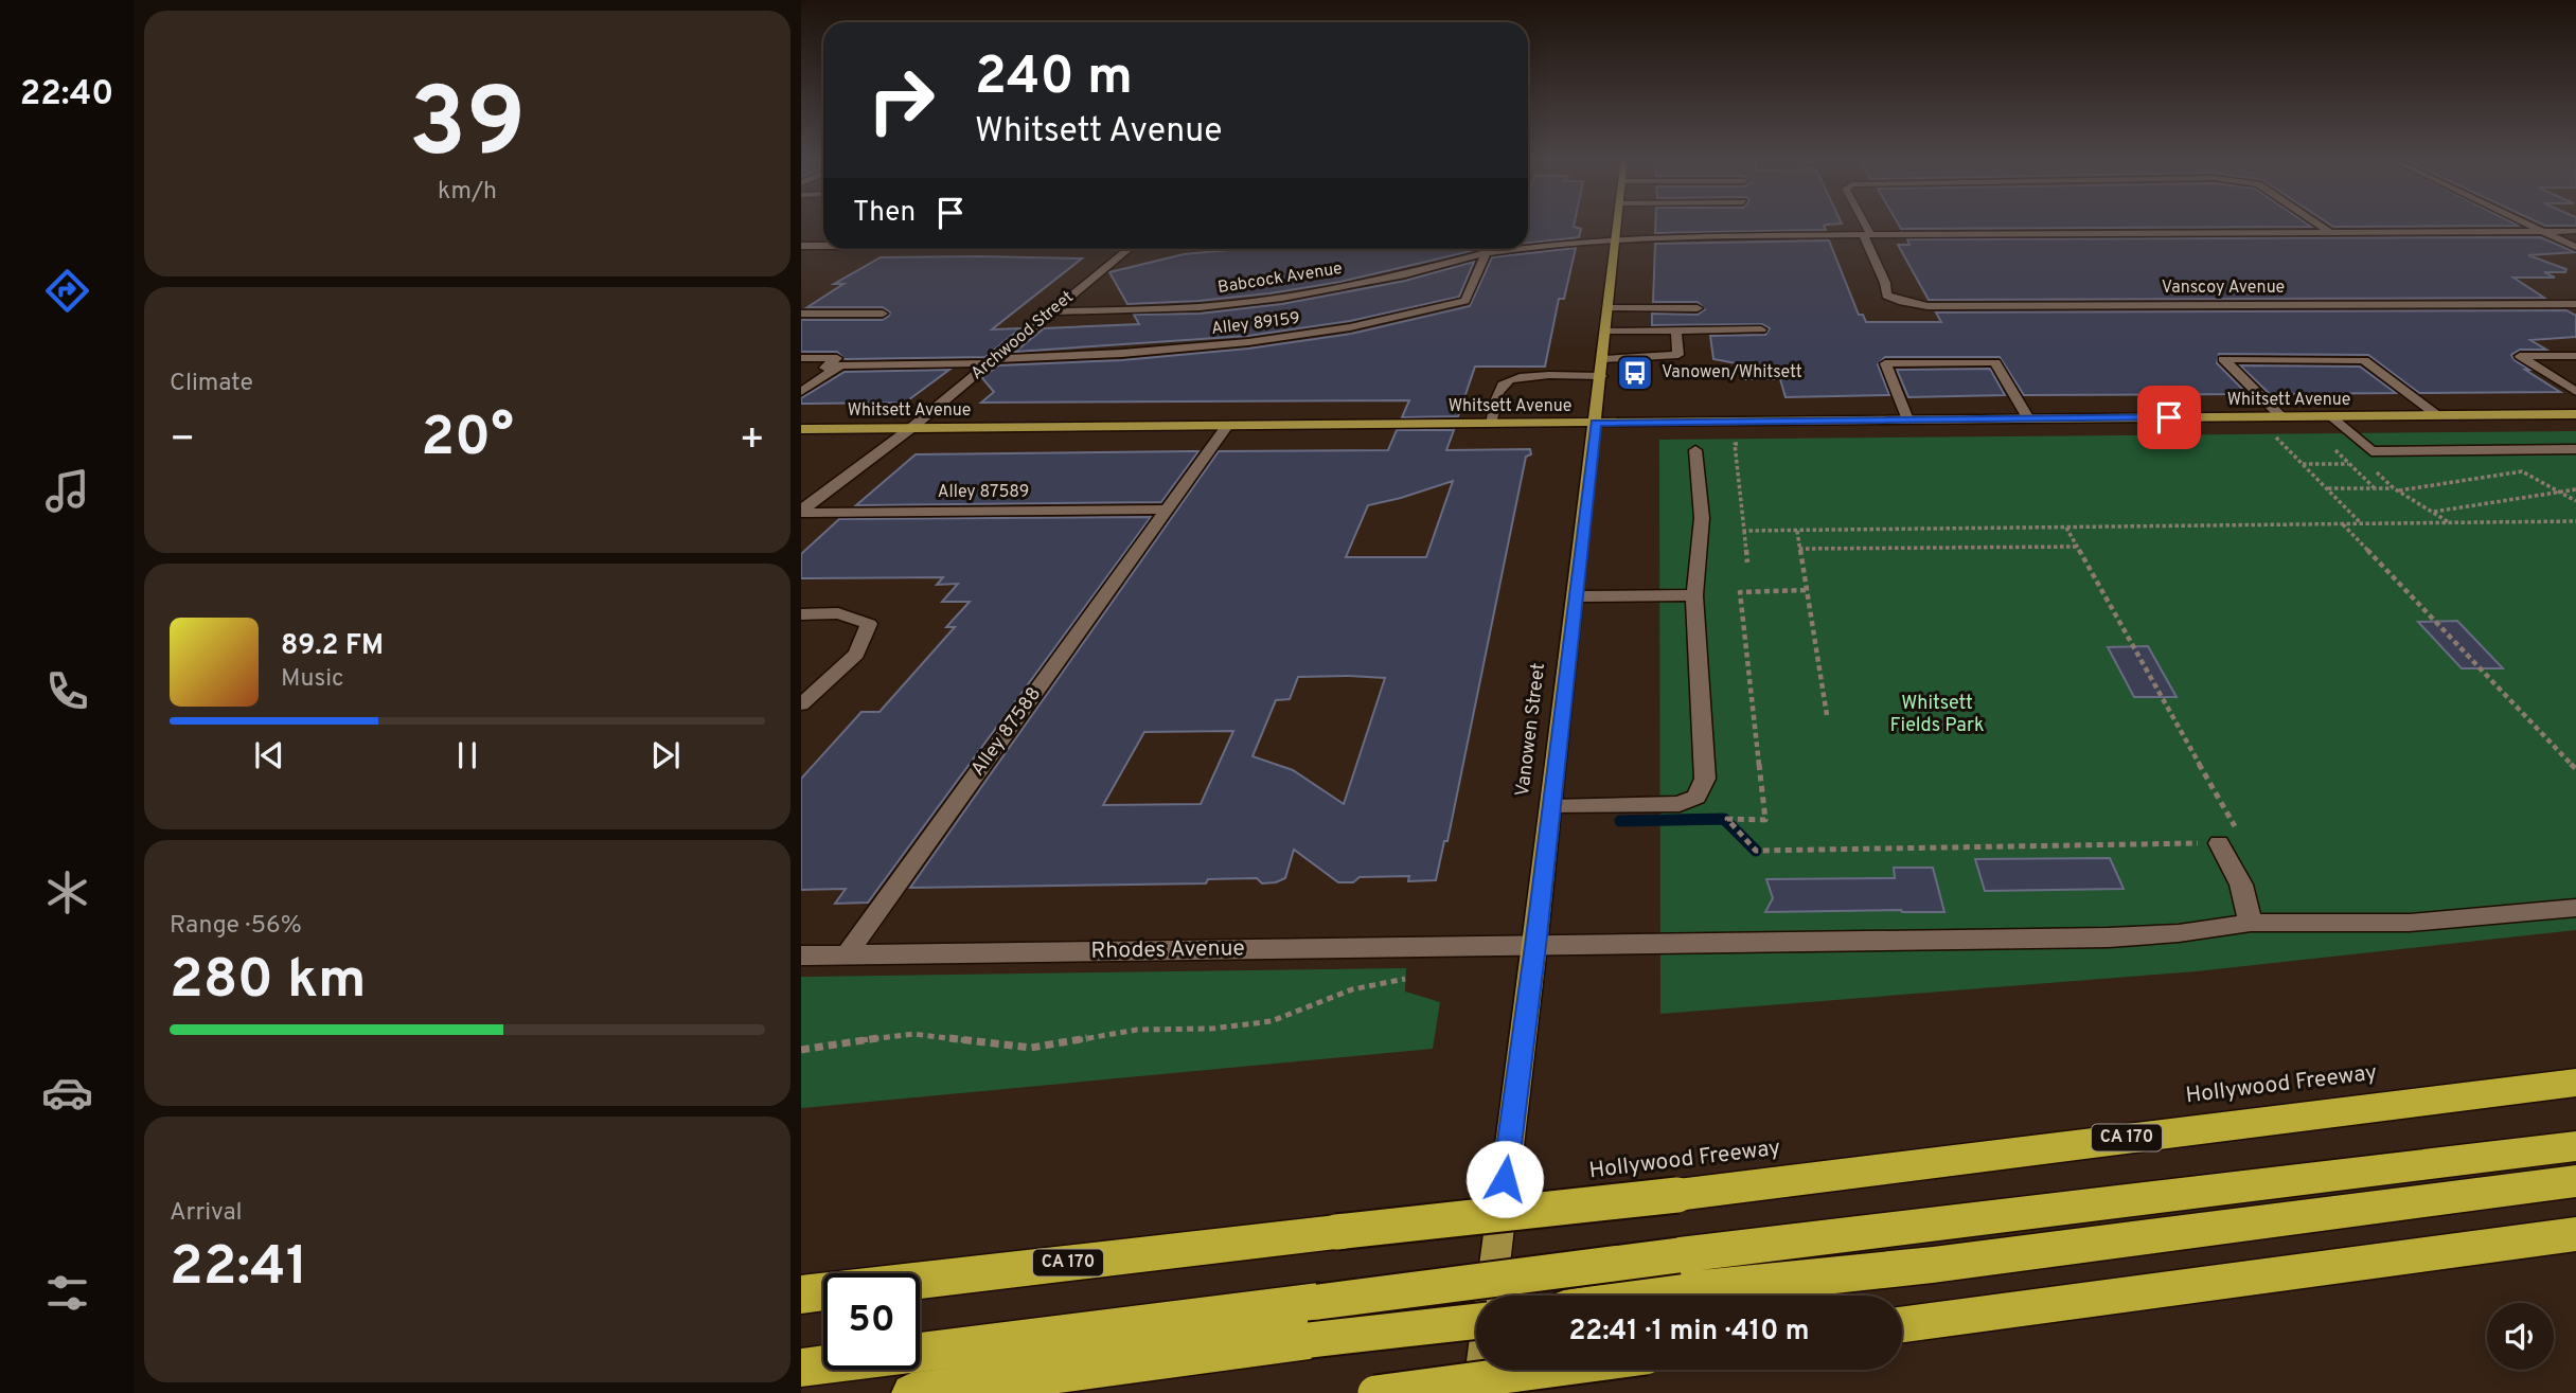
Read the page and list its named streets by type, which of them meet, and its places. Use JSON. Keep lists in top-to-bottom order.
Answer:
{
  "streets": {
    "highway": ["Hollywood Freeway", "CA 170"],
    "main road": ["Whitsett Avenue", "Vanowen Street"],
    "street": [
      "Babcock Avenue",
      "Vanscoy Avenue",
      "Alley 89159",
      "Archwood Street",
      "Alley 87589",
      "Alley 87588",
      "Rhodes Avenue"
    ]
  },
  "crossings": [
    ["Babcock Avenue", "Vanscoy Avenue"],
    ["Babcock Avenue", "Alley 89159"],
    ["Babcock Avenue", "Archwood Street"],
    ["Babcock Avenue", "Vanowen Street"],
    ["Alley 89159", "Archwood Street"],
    ["Archwood Street", "Whitsett Avenue"],
    ["Archwood Street", "Alley 87589"],
    ["Whitsett Avenue", "Vanowen Street"],
    ["Whitsett Avenue", "Alley 87588"],
    ["Alley 87589", "Alley 87588"],
    ["Vanowen Street", "Rhodes Avenue"],
    ["Alley 87588", "Rhodes Avenue"]
  ],
  "parks": ["Whitsett Fields Park"],
  "places": {
    "bus stop": ["Vanowen/Whitsett"]
  },
  "page": {
    "tabs": "22:40",
    "tile": [
      ["39", "km/h"],
      "Climate",
      ["Range · 56%", "280 km"],
      ["Arrival", "22:41"]
    ],
    "turn": ["240 m", "Whitsett Avenue"],
    "then": "Then",
    "heat": ["−", "20°", "+"],
    "song": ["89.2 FM", "Music"],
    "limit": "50",
    "trip": "22:41 · 1 min · 410 m"
  }
}
